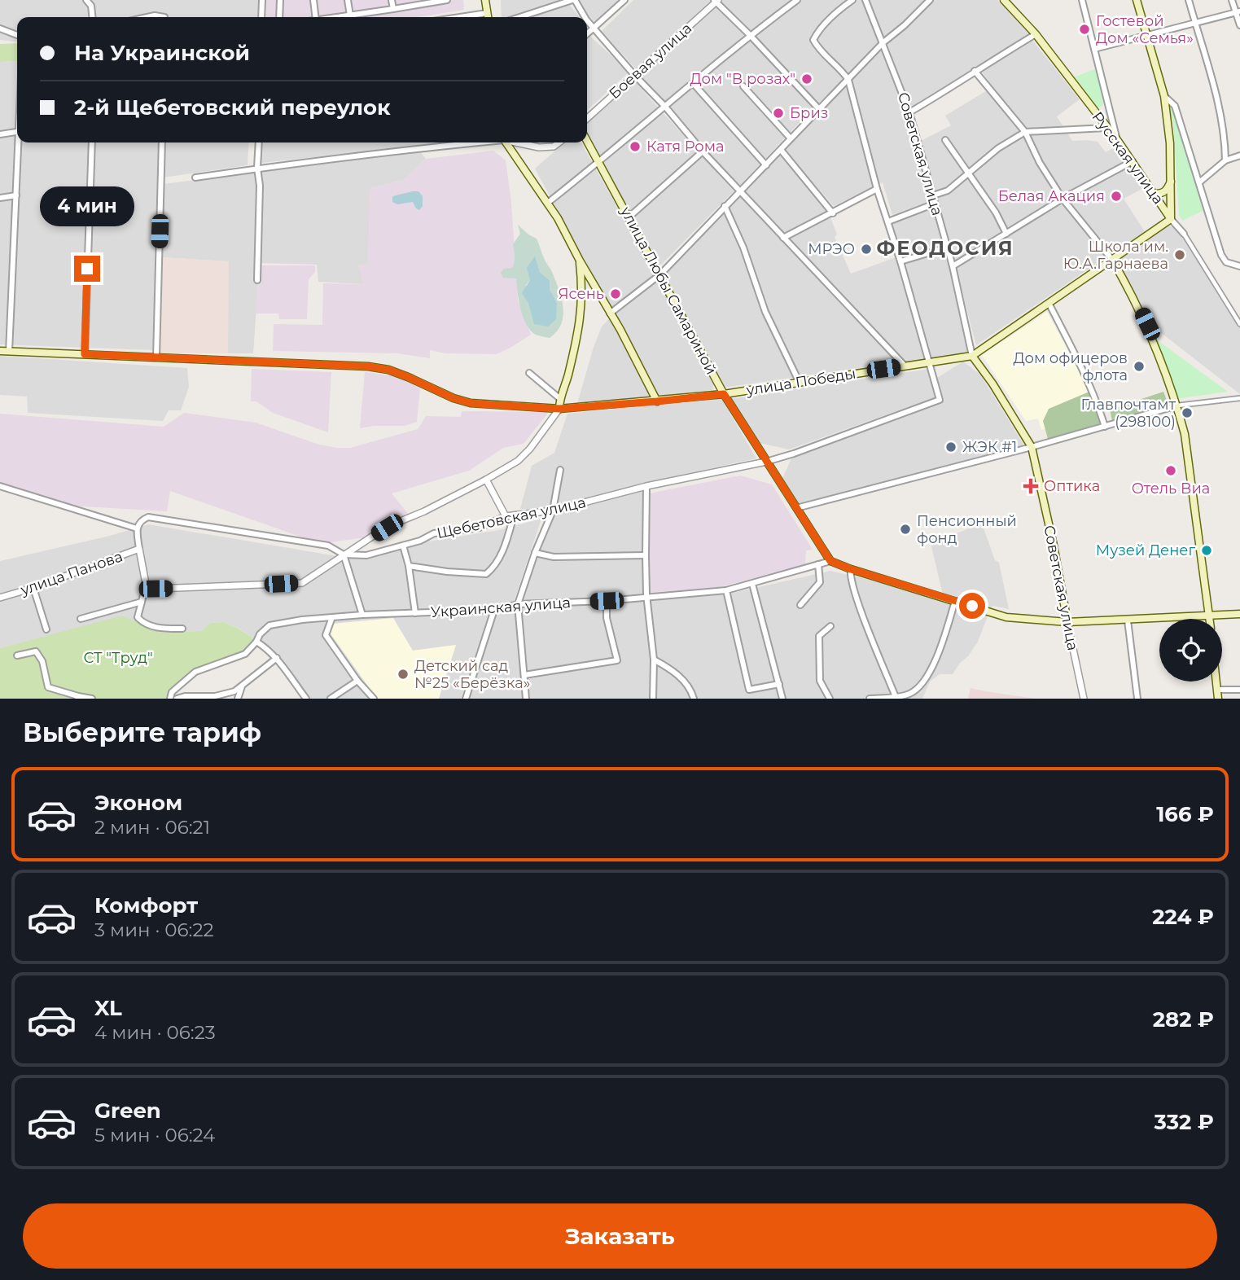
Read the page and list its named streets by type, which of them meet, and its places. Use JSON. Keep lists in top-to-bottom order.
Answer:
{
  "streets": {
    "main road": [
      "Советская улица",
      "Русская улица",
      "улица Любы Самариной",
      "улица Победы"
    ],
    "street": [
      "Боевая улица",
      "Щебетовская улица",
      "улица Панова",
      "Украинская улица"
    ]
  },
  "crossings": [
    ["Советская улица", "улица Победы"],
    ["Русская улица", "улица Победы"],
    ["улица Любы Самариной", "улица Победы"],
    ["улица Любы Самариной", "Щебетовская улица"],
    ["улица Любы Самариной", "Украинская улица"],
    ["улица Победы", "Щебетовская улица"]
  ],
  "districts": ["ФЕОДОСИЯ"],
  "parks": ["СТ \"Труд\""],
  "places": {
    "other": [
      "Гостевой Дом «Семья»",
      "Дом \"В розах\"",
      "Бриз",
      "Катя Рома",
      "Белая Акация",
      "МРЭО",
      "Школа им. Ю.А.Гарнаева",
      "Ясень",
      "Дом офицеров флота",
      "Главпочтамт (298100)",
      "ЖЭК #1",
      "Отель Виа",
      "Пенсионный фонд",
      "Музей Денег",
      "Детский сад №25 «Берёзка»"
    ],
    "health": ["Оптика"]
  },
  "page": {
    "banner": ["На Украинской", "2-й Щебетовский переулок"],
    "bubble": "4 мин",
    "heading": "Выберите тариф",
    "list": [
      {
        "name": "Эконом",
        "note": "2 мин · 06:21",
        "value": "166 ₽"
      },
      {
        "name": "Комфорт",
        "note": "3 мин · 06:22",
        "value": "224 ₽"
      },
      {
        "name": "XL",
        "note": "4 мин · 06:23",
        "value": "282 ₽"
      },
      {
        "name": "Green",
        "note": "5 мин · 06:24",
        "value": "332 ₽"
      }
    ],
    "buttons": "Заказать"
  }
}
